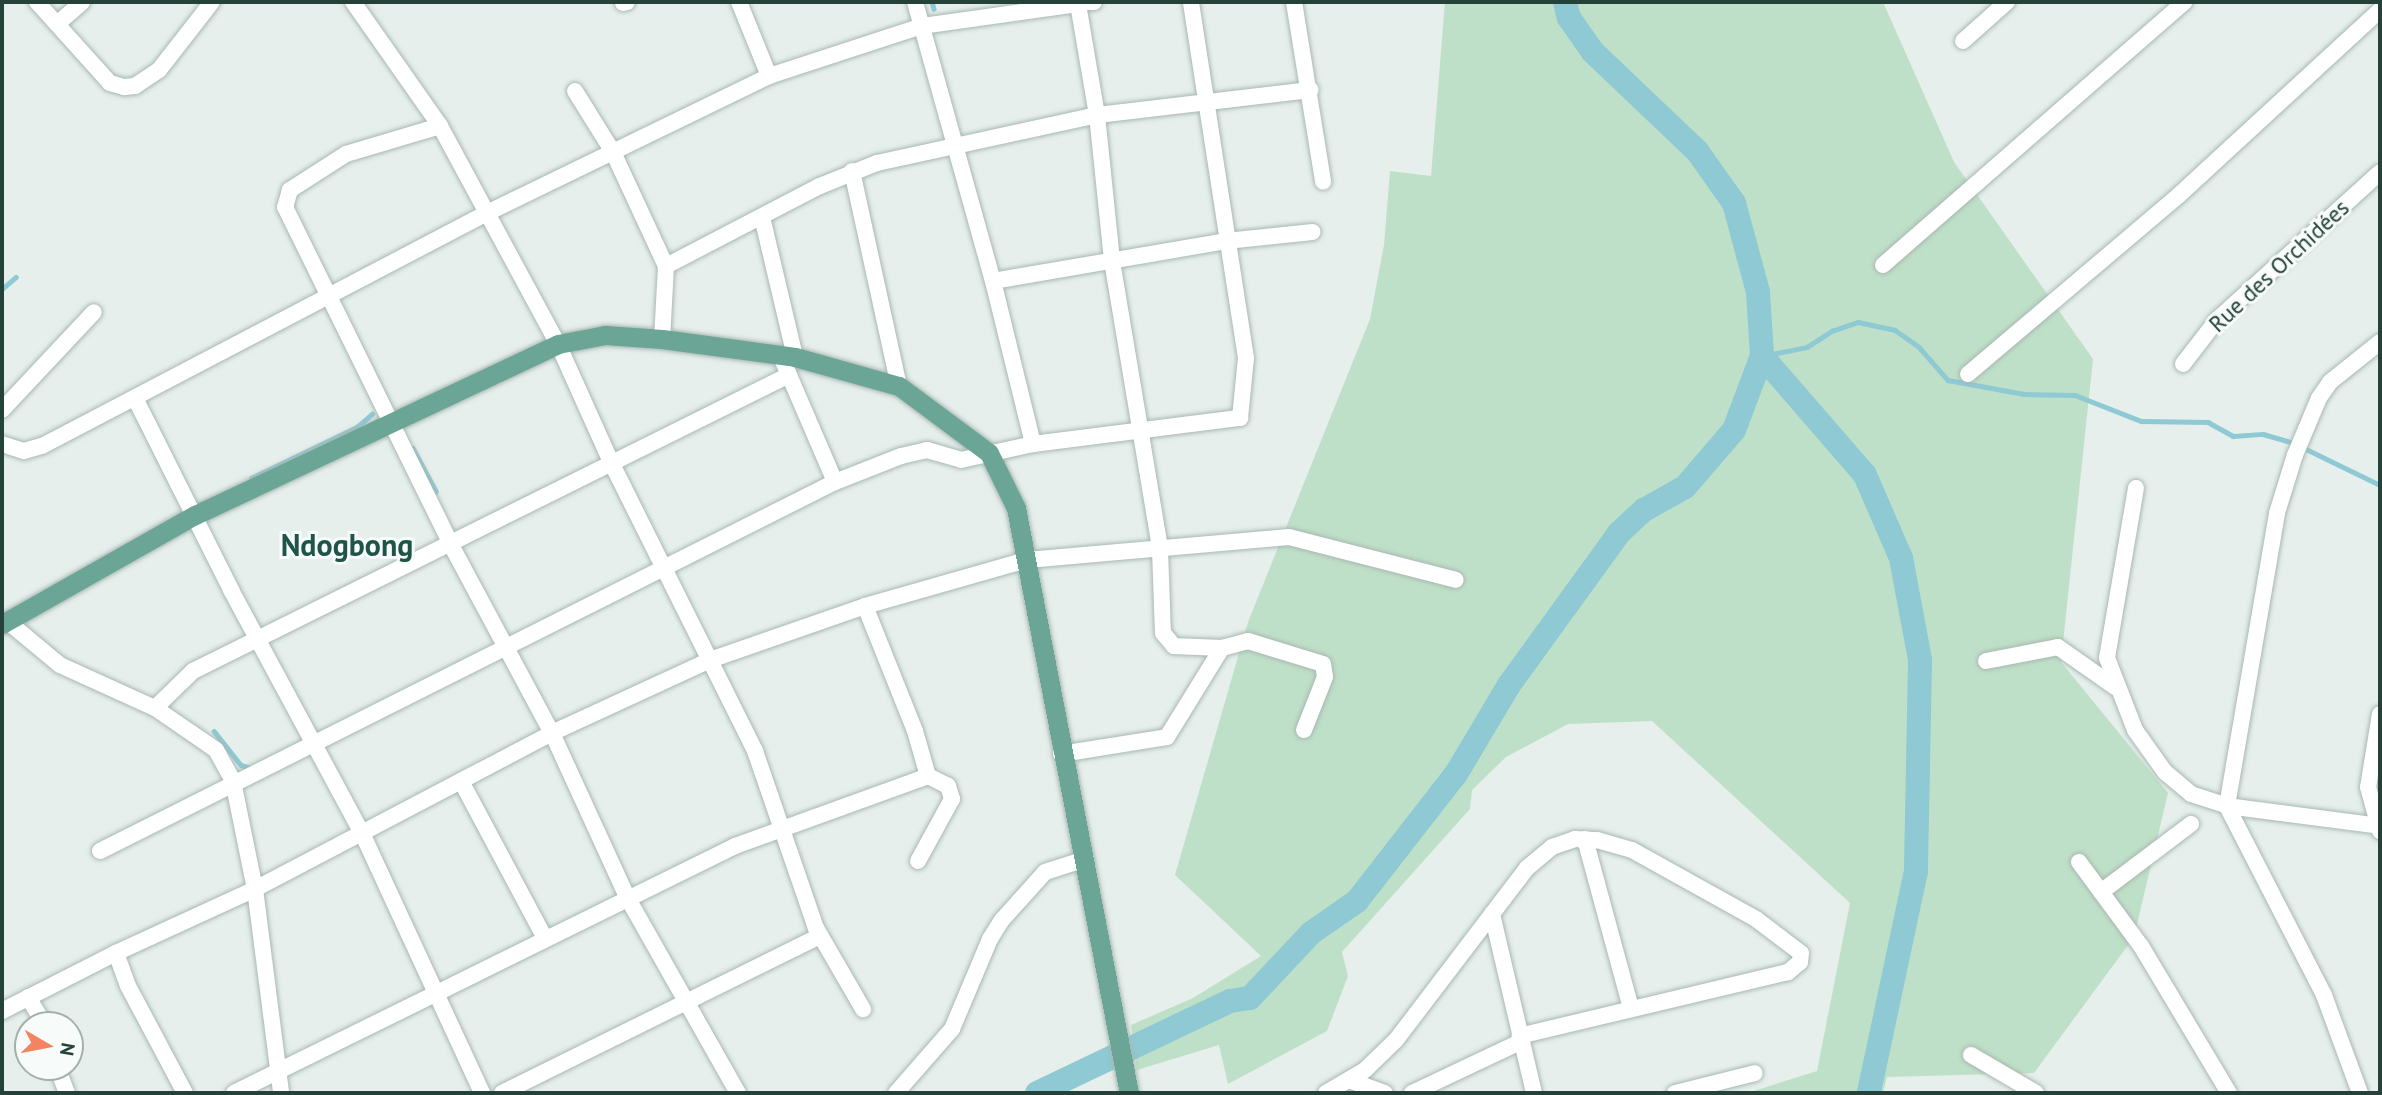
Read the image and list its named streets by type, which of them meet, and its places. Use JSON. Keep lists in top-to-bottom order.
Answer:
{
  "streets": {
    "street": ["Rue des Orchidées"]
  },
  "districts": ["Ndogbong"],
  "north": "right"
}
